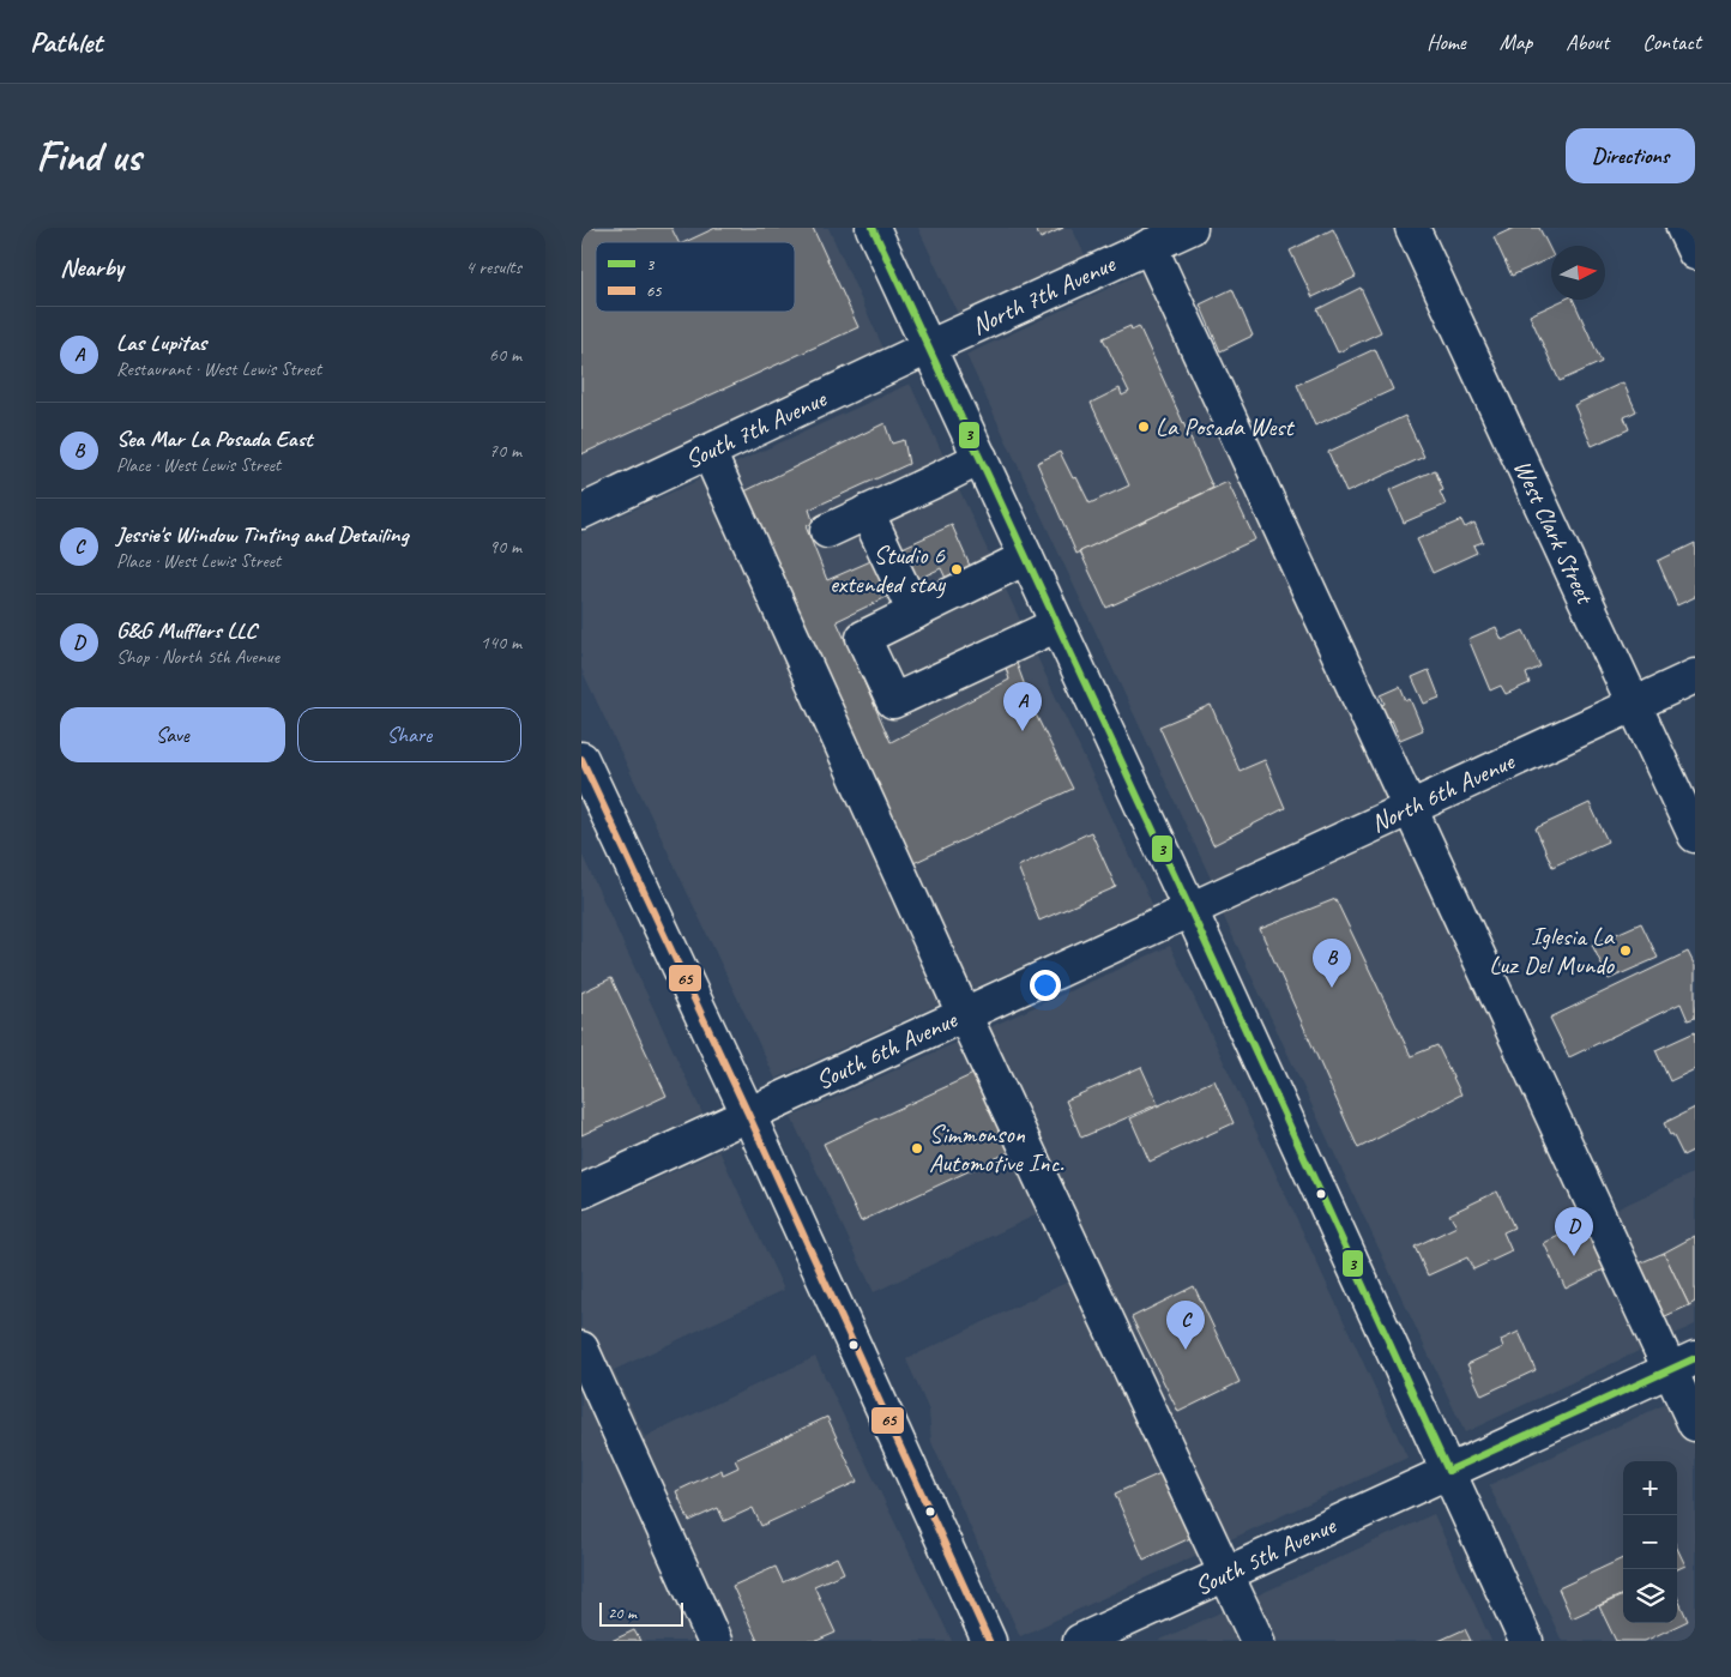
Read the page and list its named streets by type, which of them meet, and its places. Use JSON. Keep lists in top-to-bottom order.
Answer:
{
  "streets": {
    "street": [
      "North 7th Avenue",
      "South 7th Avenue",
      "West Clark Street",
      "North 6th Avenue",
      "South 6th Avenue",
      "South 5th Avenue"
    ]
  },
  "crossings": [
    ["North 7th Avenue", "South 7th Avenue"],
    ["West Clark Street", "North 6th Avenue"],
    ["North 6th Avenue", "South 6th Avenue"]
  ],
  "places": [
    "La Posada West",
    "Studio 6 extended stay",
    "Iglesia La Luz Del Mundo",
    "Simmonson Automotive Inc."
  ],
  "lines": ["transit line 3", "transit line 65"],
  "legend": ["3", "65"],
  "scale_bar": "20 m",
  "north": "right",
  "page": {
    "header": "Pathlet",
    "nav": [
      "Home",
      "Map",
      "About",
      "Contact"
    ],
    "buttons": [
      "Directions",
      ["Save", "Share"]
    ],
    "title": "Find us",
    "heading": ["Nearby", "4 results"],
    "list": [
      {
        "mark": "A",
        "name": "Las Lupitas",
        "note": "Restaurant · West Lewis Street",
        "value": "60 m"
      },
      {
        "mark": "B",
        "name": "Sea Mar La Posada East",
        "note": "Place · West Lewis Street",
        "value": "70 m"
      },
      {
        "mark": "C",
        "name": "Jessie's Window Tinting and Detailing",
        "note": "Place · West Lewis Street",
        "value": "90 m"
      },
      {
        "mark": "D",
        "name": "G&G Mufflers LLC",
        "note": "Shop · North 5th Avenue",
        "value": "140 m"
      }
    ],
    "pins": [
      "A",
      "B",
      "D",
      "C"
    ],
    "map_buttons": ["+", "−"],
    "scale": "20 m"
  }
}
